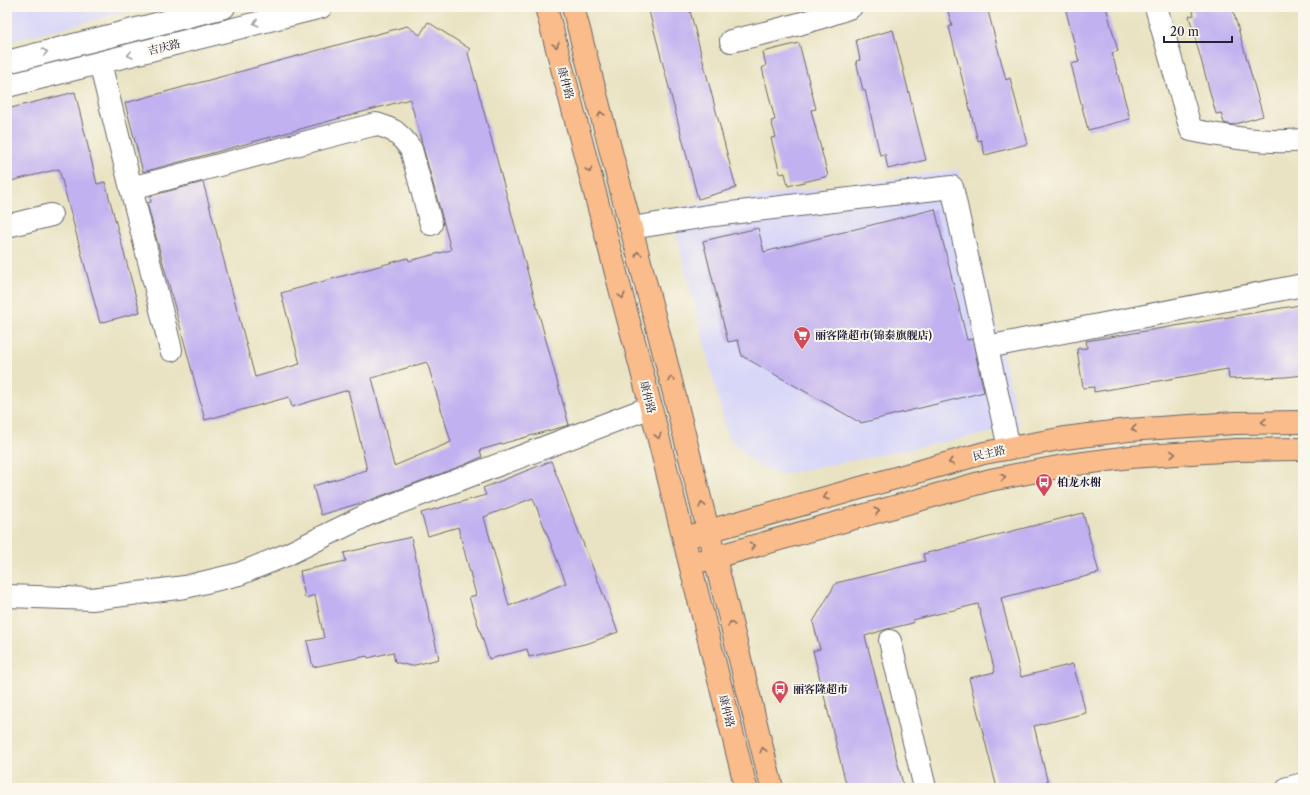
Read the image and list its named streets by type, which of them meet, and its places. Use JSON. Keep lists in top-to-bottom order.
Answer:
{
  "streets": {
    "main road": ["康仲路", "民主路"],
    "street": ["吉庆路"]
  },
  "crossings": [
    ["康仲路", "民主路"]
  ],
  "places": {
    "supermarket": ["丽客隆超市(锦泰旗舰店)"],
    "bus stop": ["柏龙水榭", "丽客隆超市"]
  },
  "scale_bar": "20 m"
}
